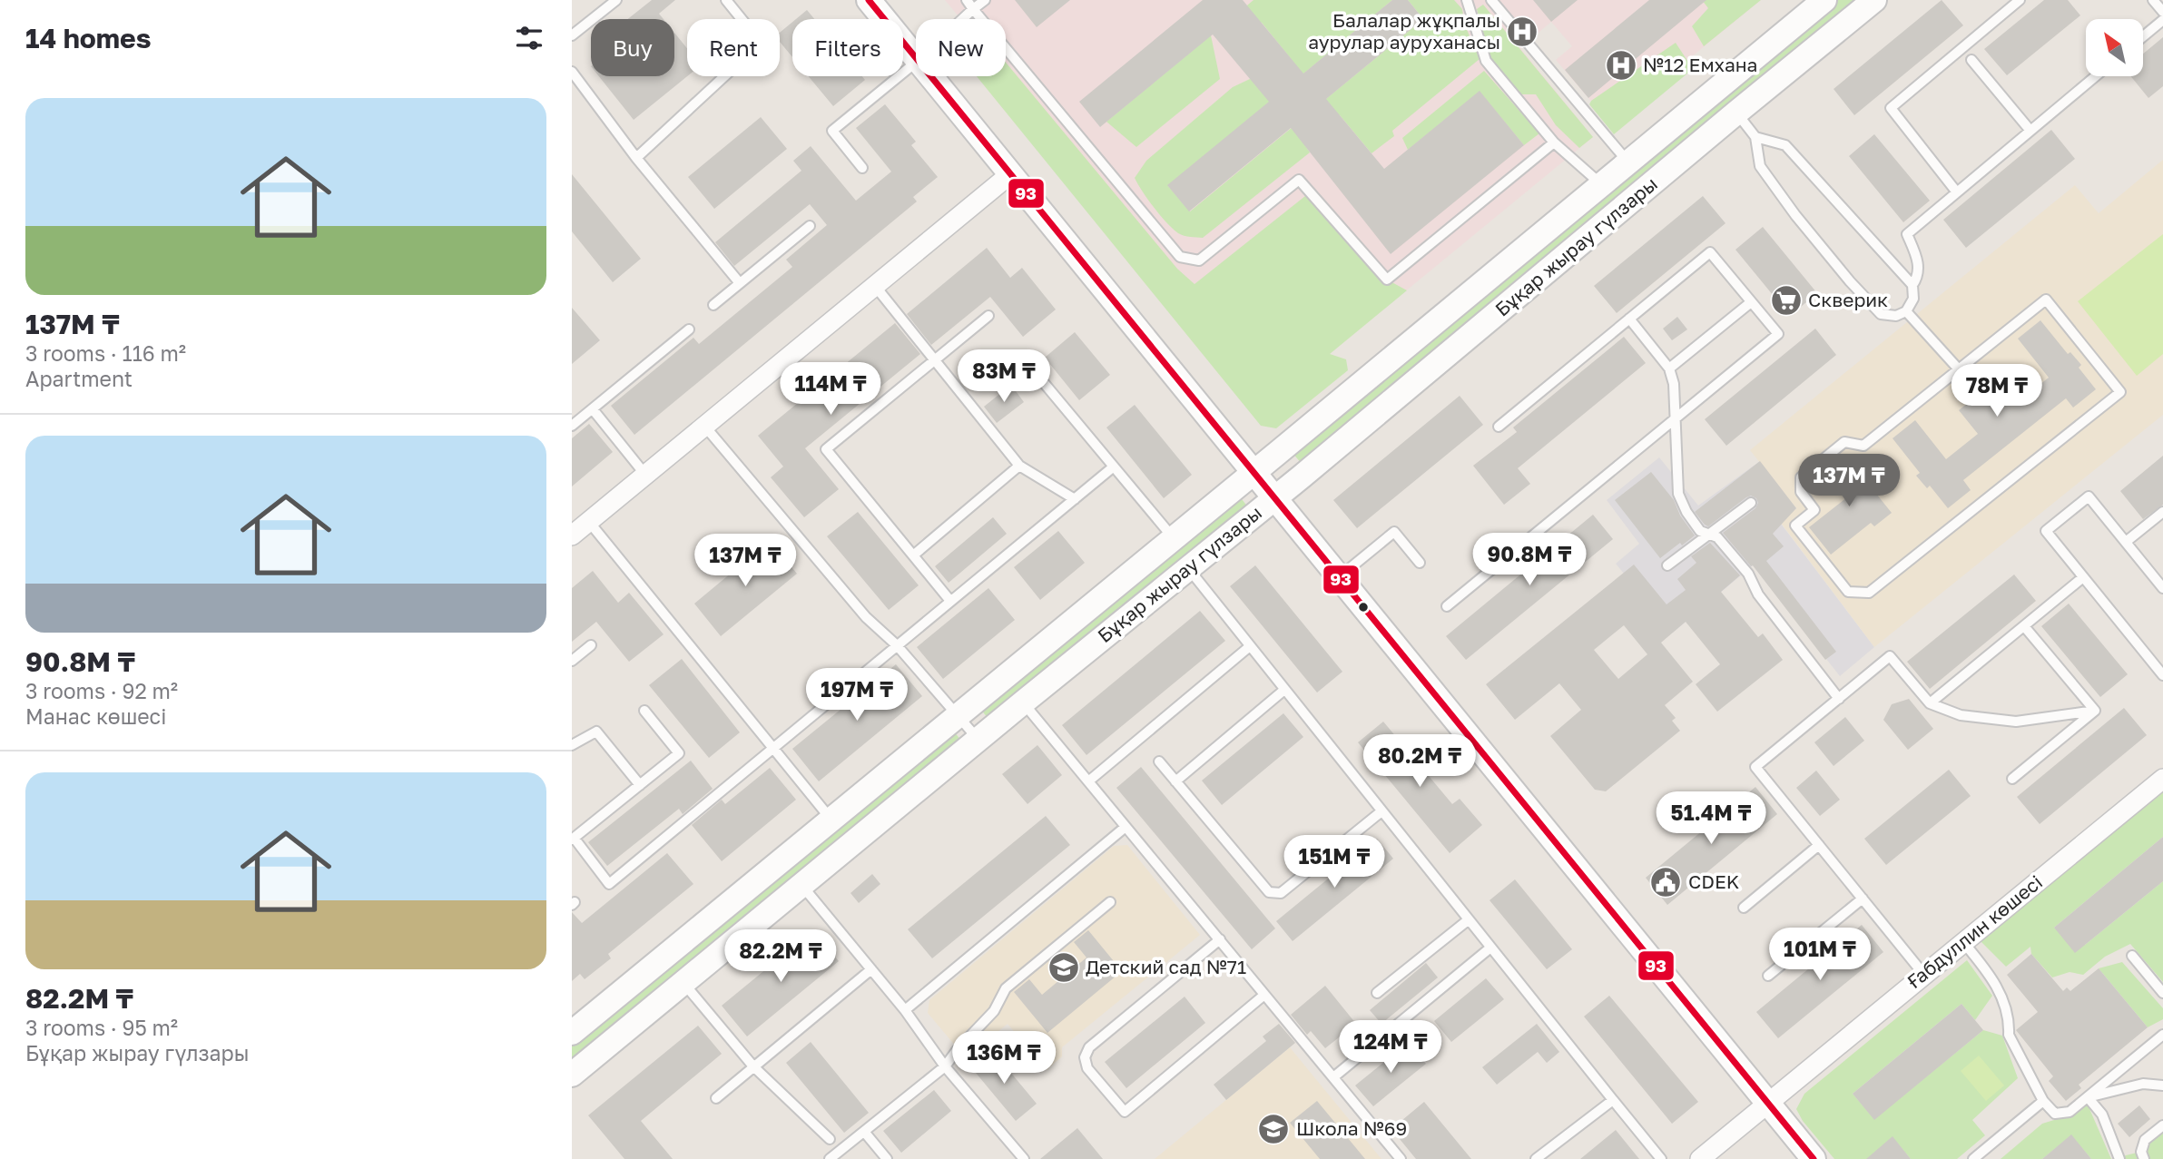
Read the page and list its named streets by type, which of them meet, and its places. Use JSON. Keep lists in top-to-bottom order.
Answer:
{
  "streets": {
    "street": ["Бұқар жырау гүлзары", "Ғабдуллин көшесі"]
  },
  "places": {
    "hospital": ["Балалар жұқпалы аурулар ауруханасы", "№12 Емхана"],
    "supermarket": ["Скверик"],
    "public building": ["CDEK"],
    "school or university": ["Детский сад №71", "Школа №69"]
  },
  "lines": ["transit line 93"],
  "north": "top left",
  "page": {
    "heading": "14 homes",
    "chip": [
      "Buy",
      "Rent",
      "Filters",
      "New"
    ],
    "list": [
      {
        "name": "137M ₸",
        "note": "3 rooms · 116 m² · Apartment"
      },
      {
        "name": "90.8M ₸",
        "note": "3 rooms · 92 m² · Манас көшесі"
      },
      {
        "name": "82.2M ₸",
        "note": "3 rooms · 95 m² · Бұқар жырау гүлзары"
      }
    ],
    "price": [
      "83M ₸",
      "114M ₸",
      "78M ₸",
      "137M ₸",
      "90.8M ₸",
      "137M ₸",
      "197M ₸",
      "80.2M ₸",
      "51.4M ₸",
      "151M ₸",
      "101M ₸",
      "82.2M ₸",
      "124M ₸",
      "136M ₸"
    ]
  }
}
